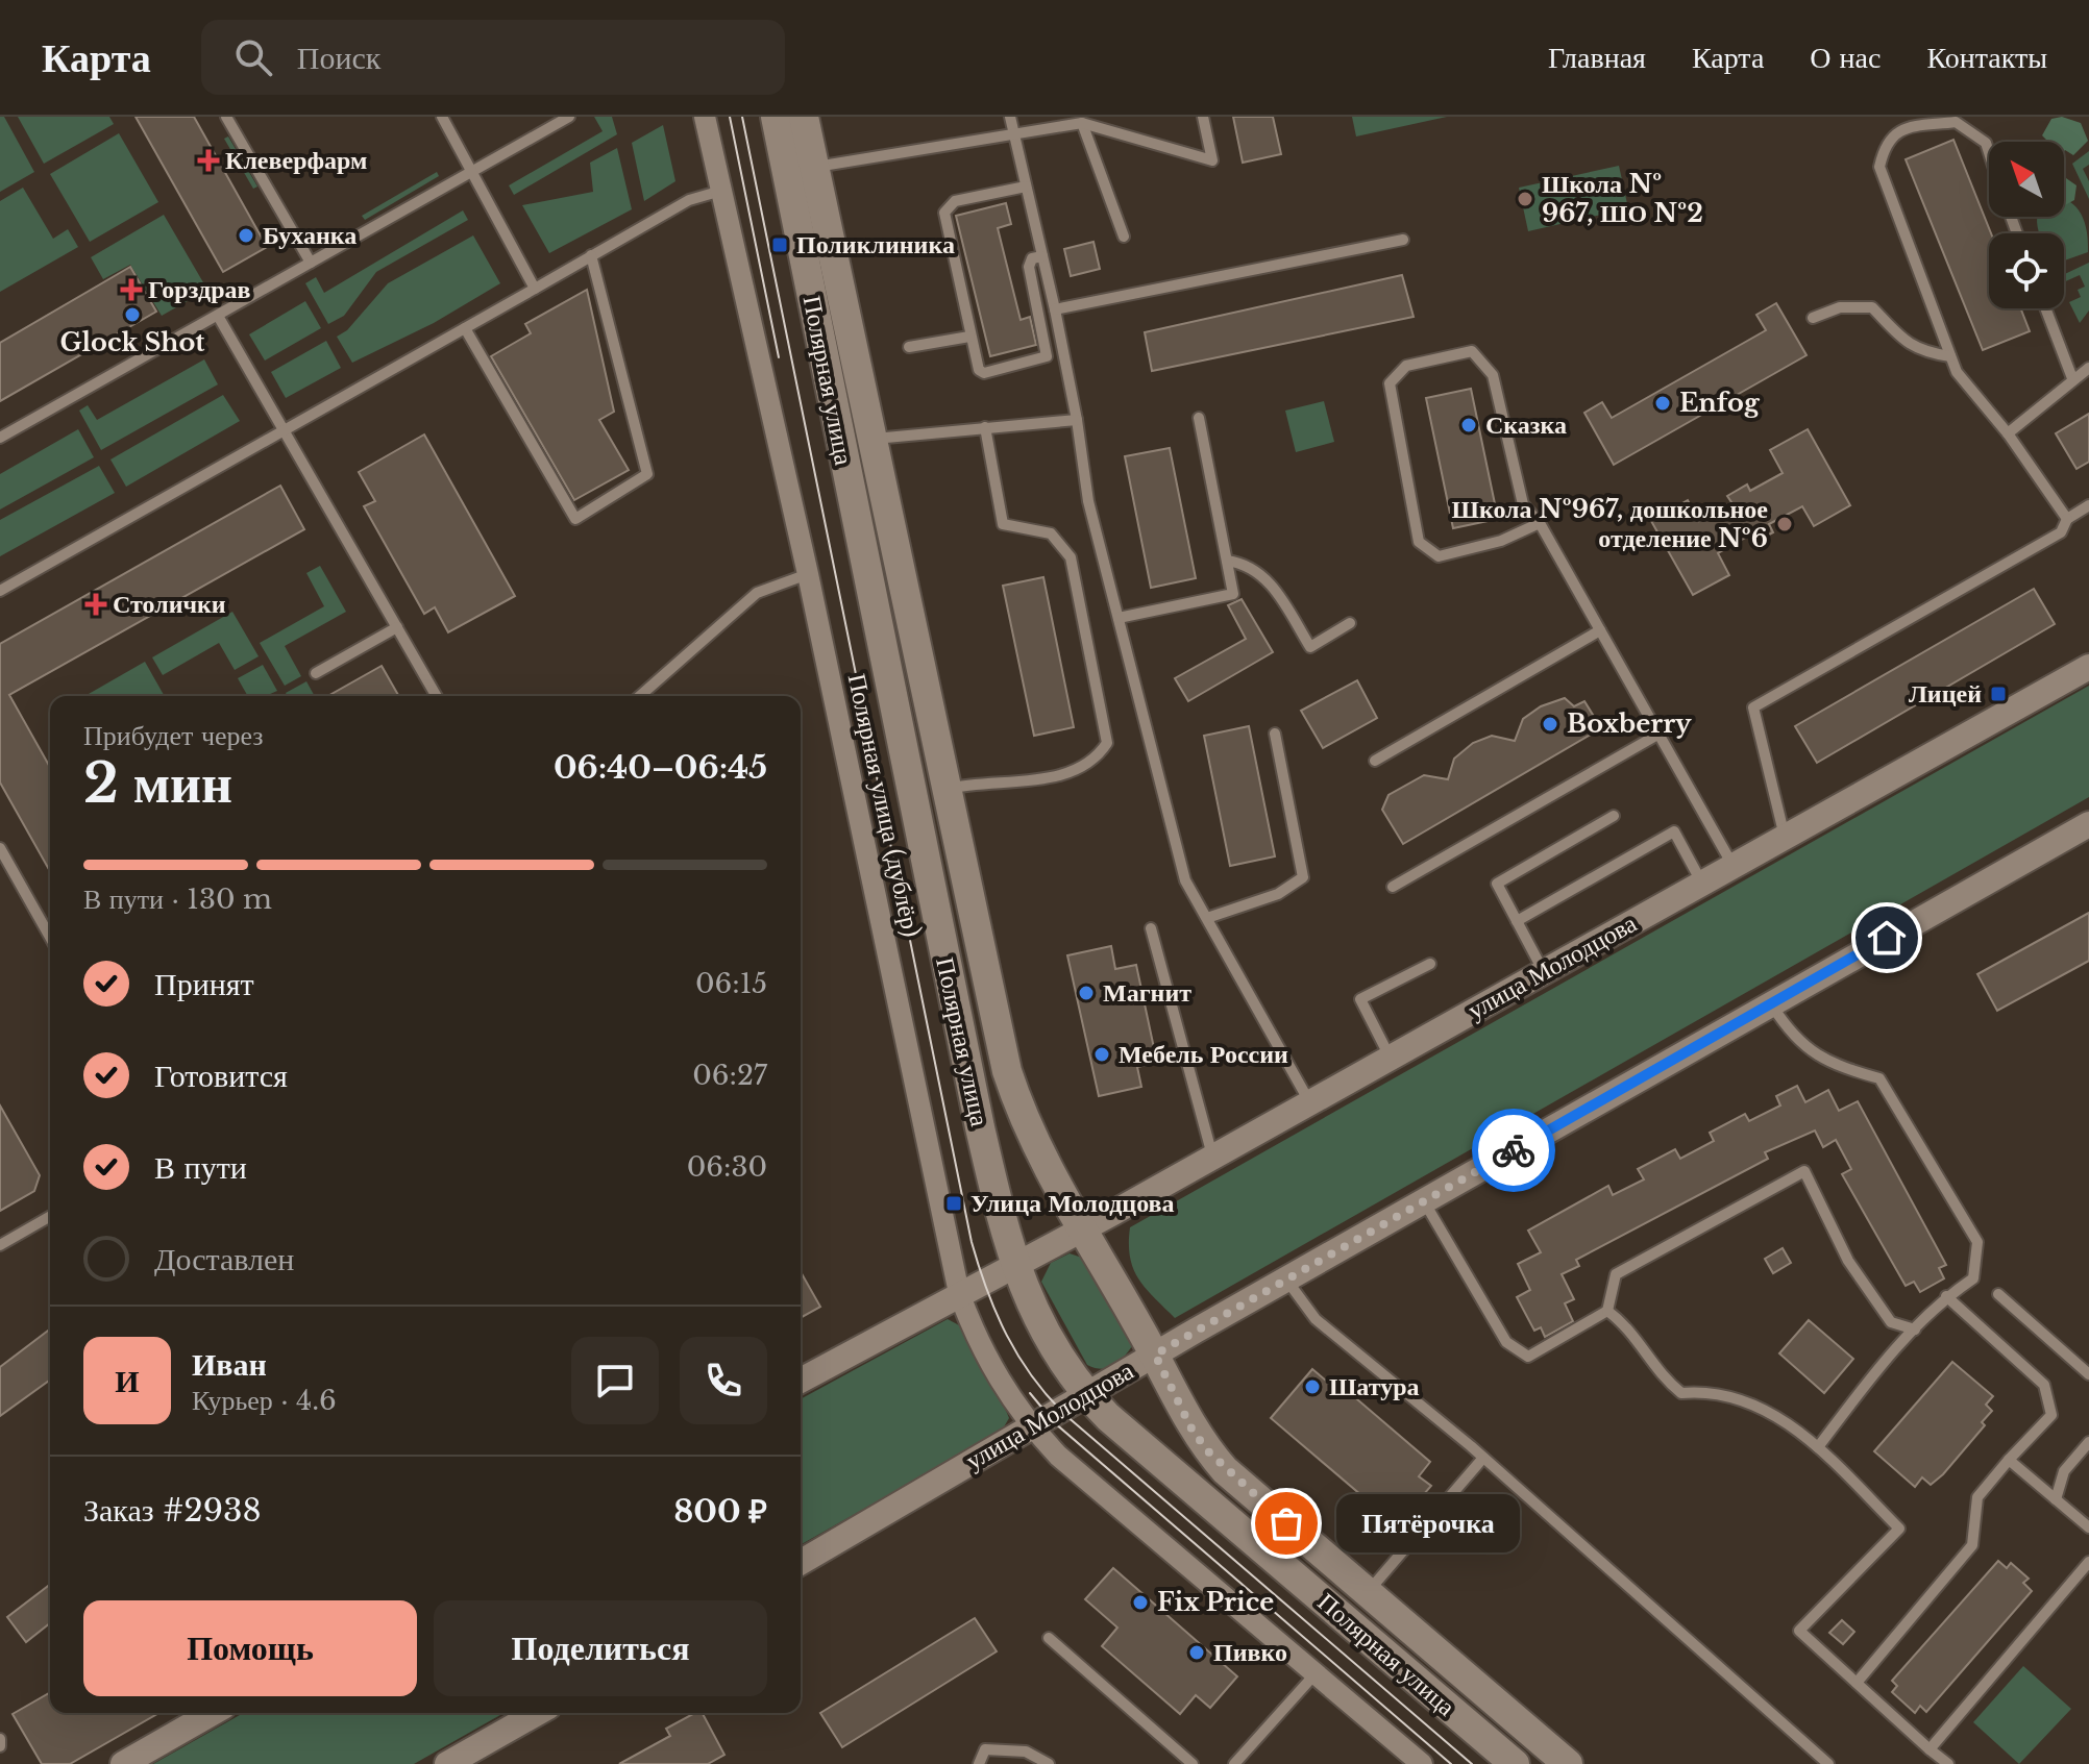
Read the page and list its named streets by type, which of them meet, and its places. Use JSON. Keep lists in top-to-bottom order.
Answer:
{
  "streets": {
    "main road": ["Полярная улица"],
    "street": ["Полярная улица (дублёр)", "улица Молодцова"]
  },
  "crossings": [
    ["Полярная улица", "улица Молодцова"],
    ["Полярная улица (дублёр)", "улица Молодцова"]
  ],
  "places": {
    "health": ["Клеверфарм", "Горздрав", "Столички"],
    "other": [
      "Школа № 967, ШО №2",
      "Буханка",
      "Glock Shot",
      "Enfog",
      "Сказка",
      "Школа №967, дошкольное отделение №6",
      "Boxberry",
      "Магнит",
      "Мебель России",
      "Шатура",
      "Пятёрочка",
      "Fix Price",
      "Пивко"
    ],
    "transit": ["Поликлиника", "Лицей", "Улица Молодцова"]
  },
  "north": "top left",
  "page": {
    "header": "Карта",
    "search": "Поиск",
    "nav": [
      "Главная",
      "Карта",
      "О нас",
      "Контакты"
    ],
    "heading": ["2 мин", "Прибудет через", "06:40–06:45"],
    "panel": [
      "Иван",
      "Курьер · 4.6",
      "Заказ #2938",
      "800 ₽"
    ],
    "bar": "В пути · 130 m",
    "list": [
      ["Принят", "06:15"],
      ["Готовится", "06:27"],
      ["В пути", "06:30"],
      "Доставлен"
    ],
    "round": "И",
    "bubble": "Пятёрочка",
    "buttons": ["Помощь", "Поделиться"]
  }
}
